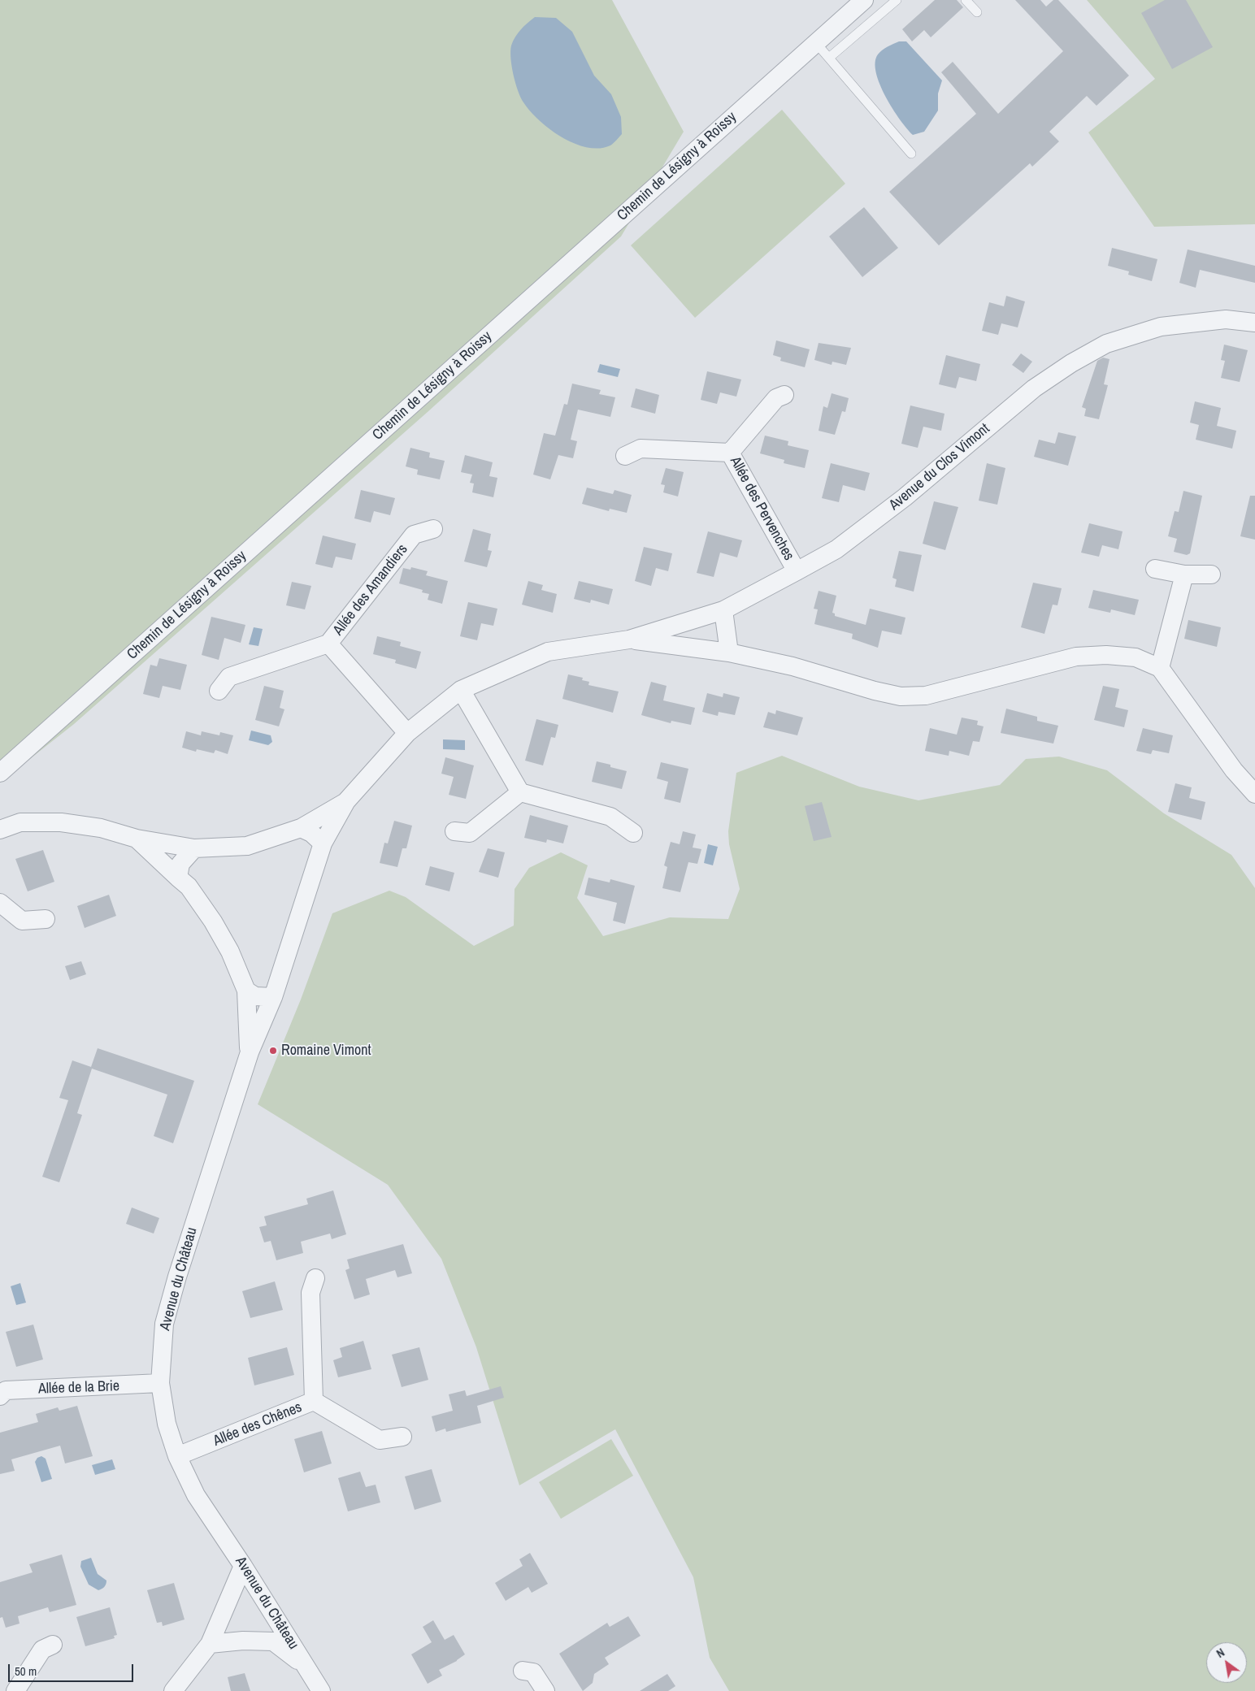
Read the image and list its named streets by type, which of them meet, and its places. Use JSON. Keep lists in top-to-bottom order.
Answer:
{
  "streets": {
    "street": [
      "Chemin de Lésigny à Roissy",
      "Avenue du Clos Vimont",
      "Allée des Pervenches",
      "Allée des Amandiers",
      "Avenue du Château",
      "Allée de la Brie",
      "Allée des Chênes"
    ]
  },
  "crossings": [
    ["Avenue du Clos Vimont", "Allée des Pervenches"],
    ["Avenue du Clos Vimont", "Allée des Amandiers"],
    ["Avenue du Clos Vimont", "Avenue du Château"],
    ["Avenue du Château", "Allée de la Brie"],
    ["Avenue du Château", "Allée des Chênes"]
  ],
  "places": ["Romaine Vimont"],
  "scale_bar": "50 m",
  "north": "top left"
}
